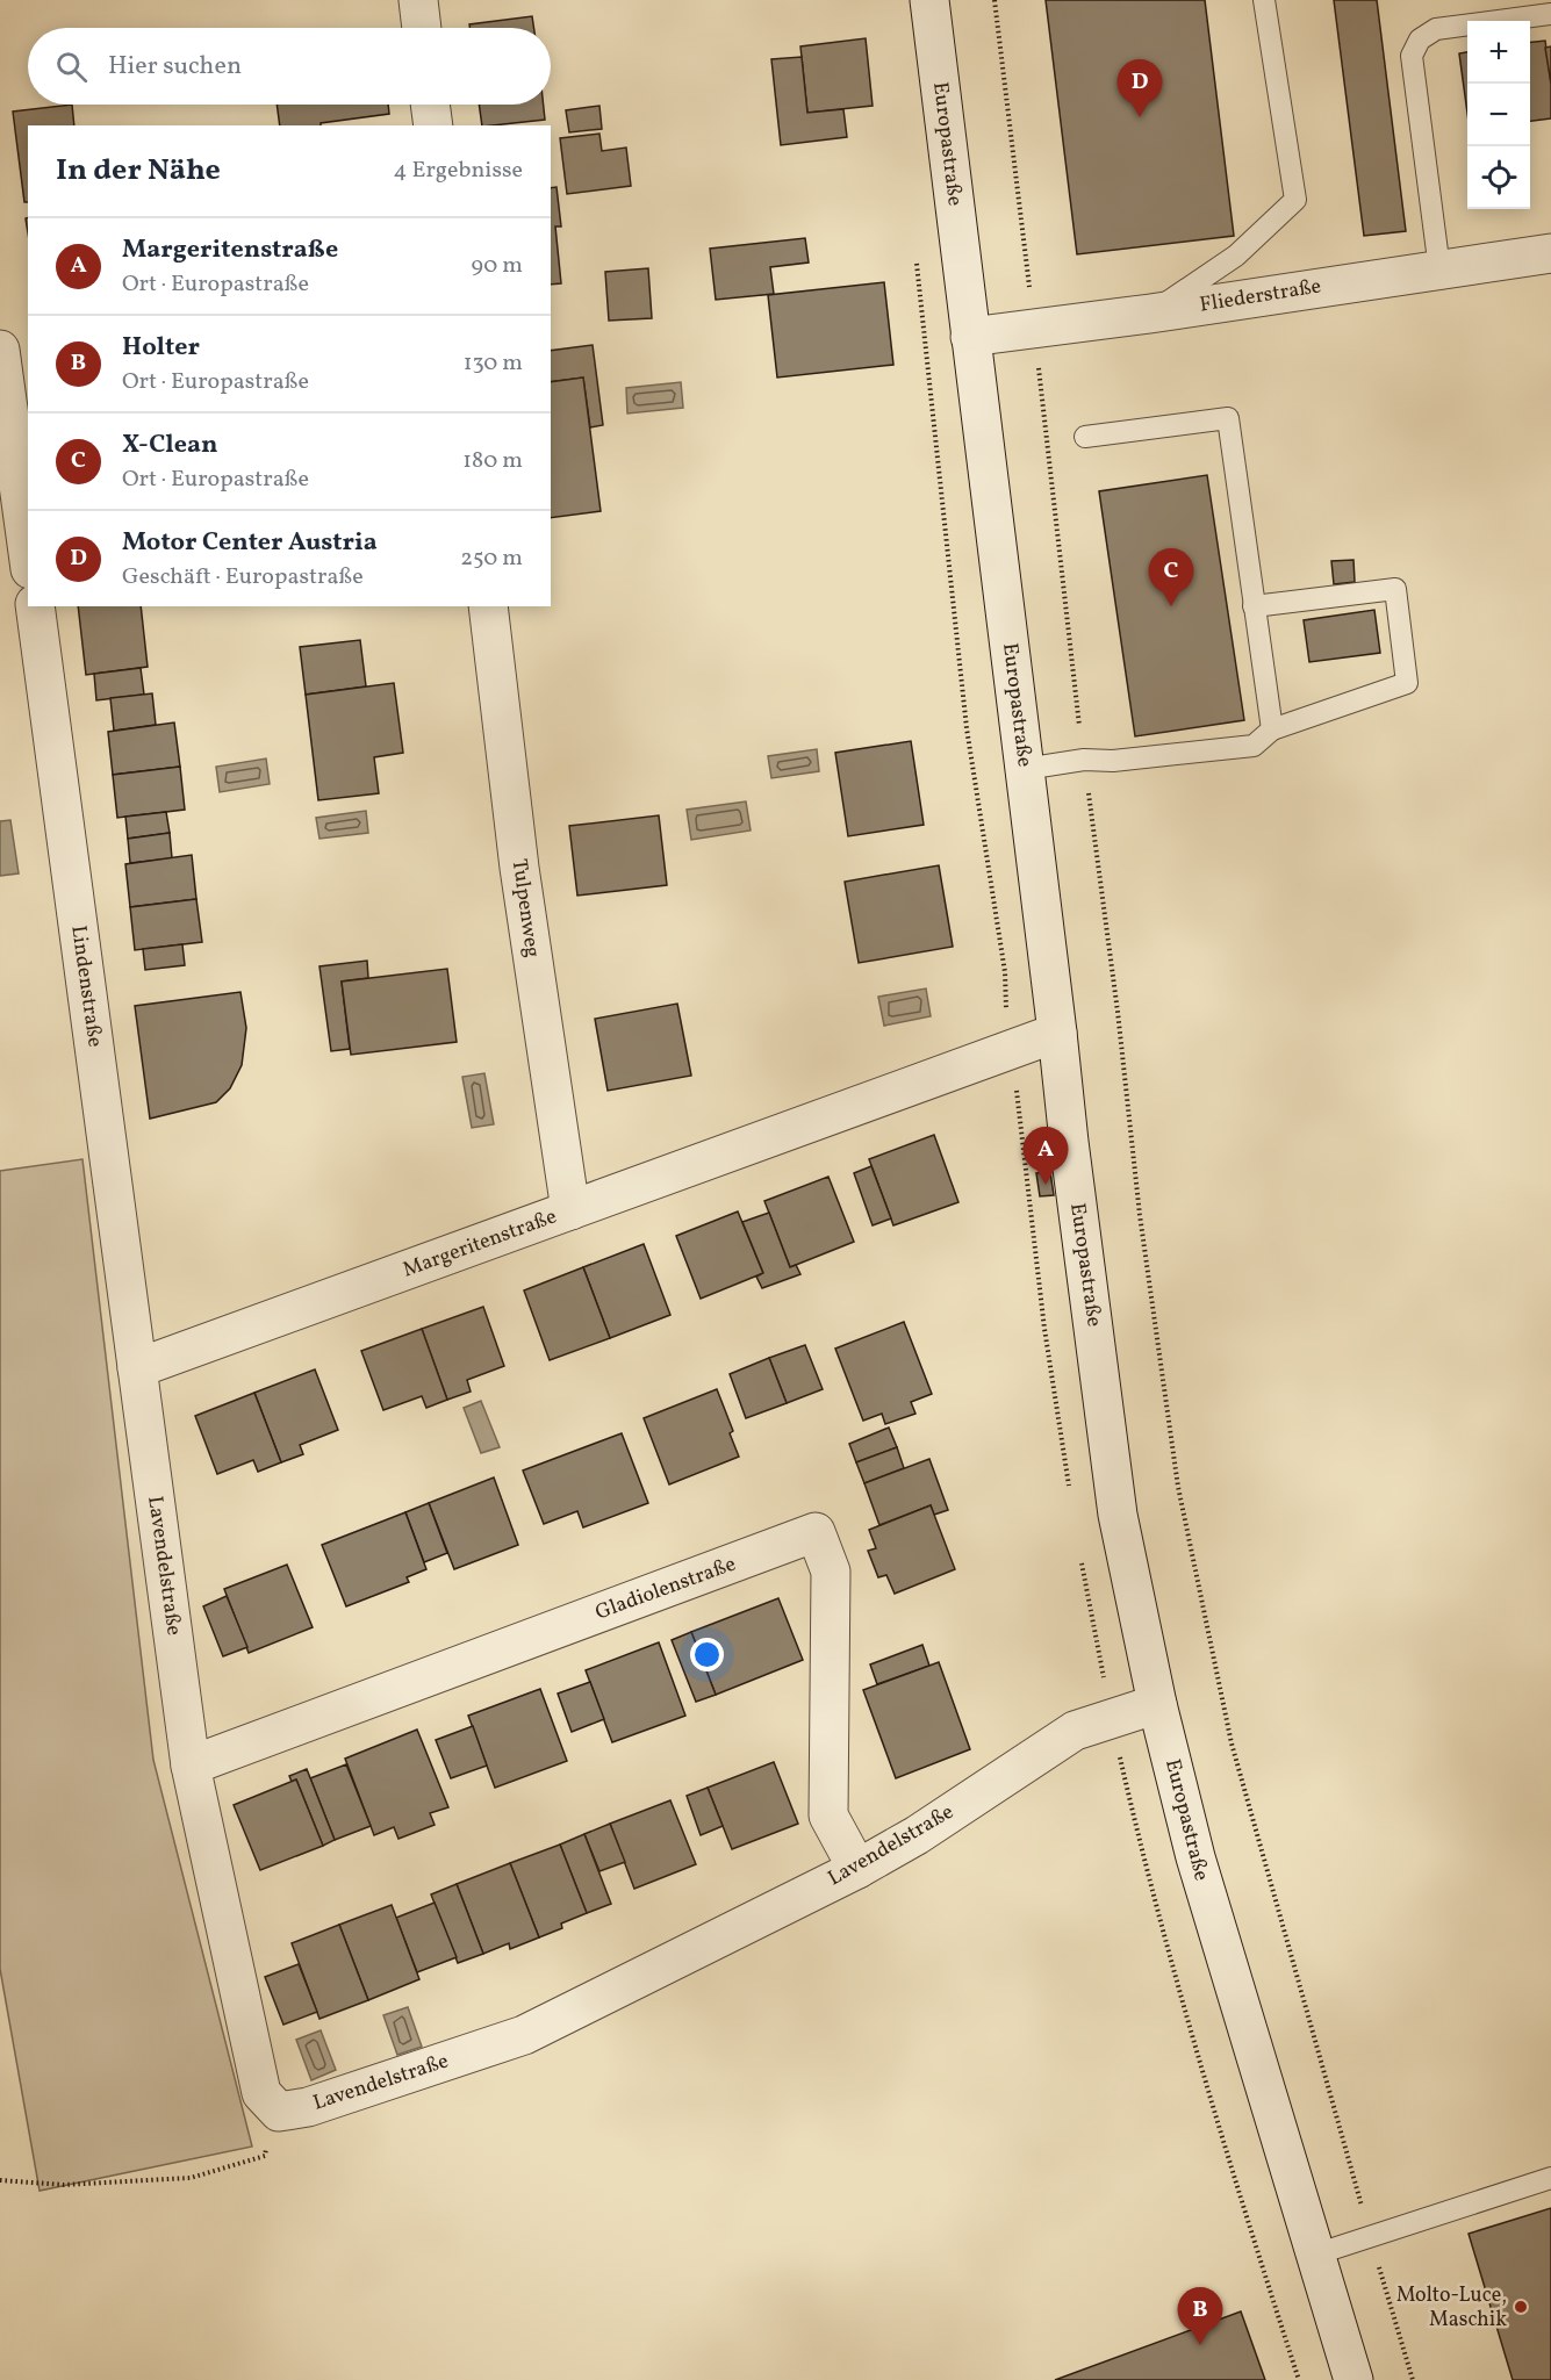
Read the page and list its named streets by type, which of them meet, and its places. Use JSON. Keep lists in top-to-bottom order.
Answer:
{
  "streets": {
    "street": [
      "Europastraße",
      "Fliederstraße",
      "Tulpenweg",
      "Lindenstraße",
      "Margeritenstraße",
      "Lavendelstraße",
      "Gladiolenstraße"
    ]
  },
  "crossings": [
    ["Europastraße", "Fliederstraße"],
    ["Europastraße", "Margeritenstraße"],
    ["Europastraße", "Lavendelstraße"],
    ["Tulpenweg", "Margeritenstraße"],
    ["Lindenstraße", "Margeritenstraße"],
    ["Lindenstraße", "Lavendelstraße"],
    ["Margeritenstraße", "Lavendelstraße"],
    ["Lavendelstraße", "Gladiolenstraße"]
  ],
  "places": ["Molto-Luce, Maschik"],
  "page": {
    "map_buttons": ["+", "−"],
    "search": "Hier suchen",
    "pins": [
      "D",
      "C",
      "A",
      "B"
    ],
    "heading": ["In der Nähe", "4 Ergebnisse"],
    "list": [
      {
        "mark": "A",
        "name": "Margeritenstraße",
        "note": "Ort · Europastraße",
        "value": "90 m"
      },
      {
        "mark": "B",
        "name": "Holter",
        "note": "Ort · Europastraße",
        "value": "130 m"
      },
      {
        "mark": "C",
        "name": "X-Clean",
        "note": "Ort · Europastraße",
        "value": "180 m"
      },
      {
        "mark": "D",
        "name": "Motor Center Austria",
        "note": "Geschäft · Europastraße",
        "value": "250 m"
      }
    ]
  }
}
